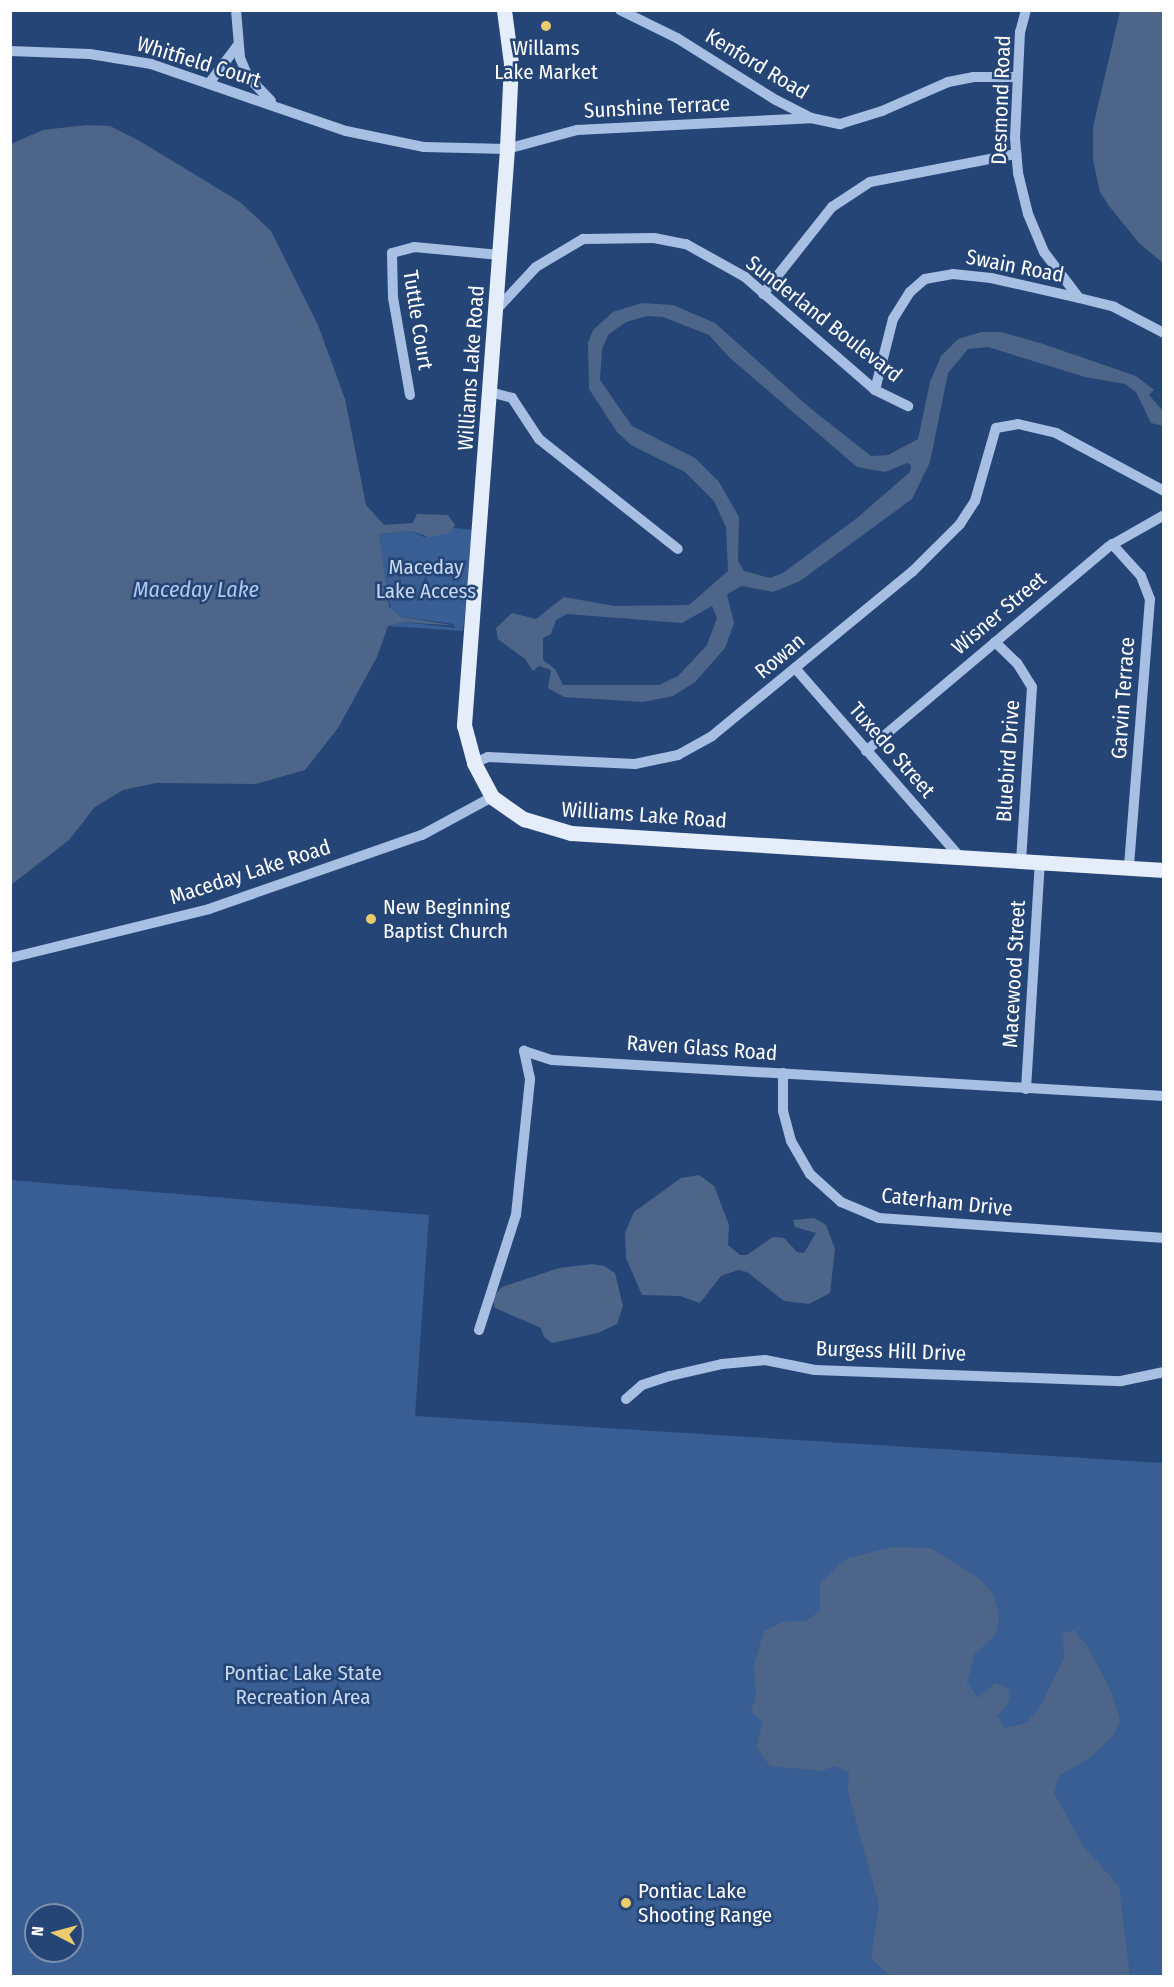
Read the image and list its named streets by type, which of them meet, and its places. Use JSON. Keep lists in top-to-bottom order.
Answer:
{
  "streets": {
    "main road": ["Williams Lake Road"],
    "street": [
      "Whitfield Court",
      "Kenford Road",
      "Desmond Road",
      "Sunshine Terrace",
      "Swain Road",
      "Sunderland Boulevard",
      "Tuttle Court",
      "Wisner Street",
      "Rowan",
      "Garvin Terrace",
      "Tuxedo Street",
      "Bluebird Drive",
      "Maceday Lake Road",
      "Macewood Street",
      "Raven Glass Road",
      "Caterham Drive",
      "Burgess Hill Drive"
    ]
  },
  "crossings": [
    ["Whitfield Court", "Sunshine Terrace"],
    ["Whitfield Court", "Williams Lake Road"],
    ["Kenford Road", "Desmond Road"],
    ["Kenford Road", "Sunshine Terrace"],
    ["Desmond Road", "Swain Road"],
    ["Sunshine Terrace", "Williams Lake Road"],
    ["Swain Road", "Sunderland Boulevard"],
    ["Sunderland Boulevard", "Williams Lake Road"],
    ["Tuttle Court", "Williams Lake Road"],
    ["Williams Lake Road", "Rowan"],
    ["Williams Lake Road", "Garvin Terrace"],
    ["Williams Lake Road", "Tuxedo Street"],
    ["Williams Lake Road", "Bluebird Drive"],
    ["Williams Lake Road", "Maceday Lake Road"],
    ["Williams Lake Road", "Macewood Street"],
    ["Wisner Street", "Garvin Terrace"],
    ["Wisner Street", "Tuxedo Street"],
    ["Wisner Street", "Bluebird Drive"],
    ["Rowan", "Tuxedo Street"],
    ["Macewood Street", "Raven Glass Road"],
    ["Raven Glass Road", "Caterham Drive"]
  ],
  "water": ["Maceday Lake"],
  "parks": ["Maceday Lake Access", "Pontiac Lake State Recreation Area"],
  "places": ["Willams Lake Market", "New Beginning Baptist Church", "Pontiac Lake Shooting Range"],
  "north": "left"
}
